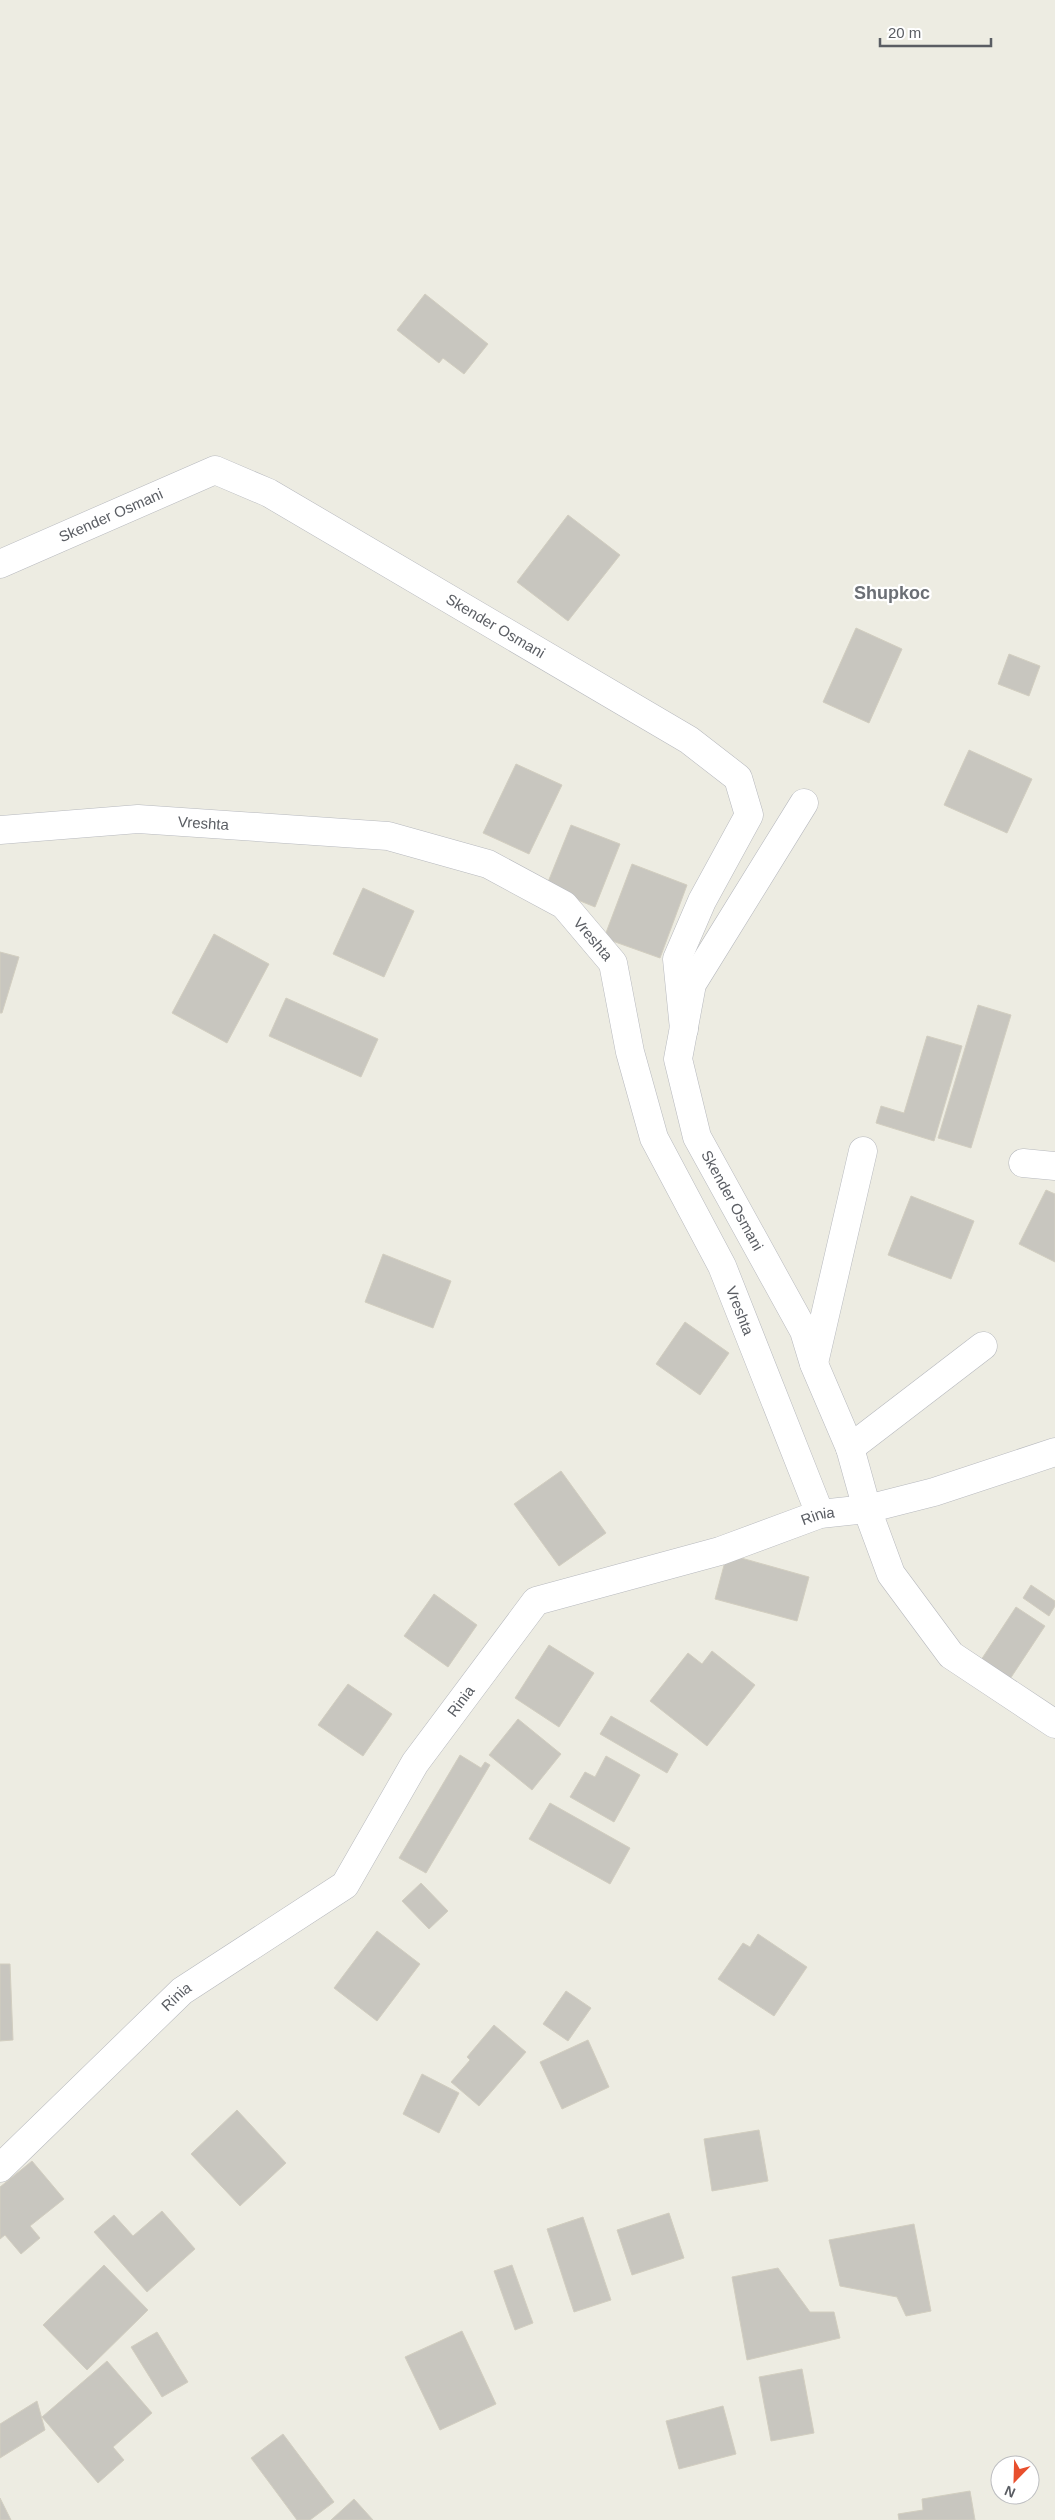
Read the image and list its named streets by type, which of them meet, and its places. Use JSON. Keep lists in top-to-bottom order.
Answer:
{
  "streets": {
    "street": ["Skender Osmani", "Vreshta", "Rinia"]
  },
  "crossings": [
    ["Skender Osmani", "Rinia"],
    ["Vreshta", "Rinia"]
  ],
  "districts": ["Shupkoc"],
  "scale_bar": "20 m",
  "north": "bottom left"
}
